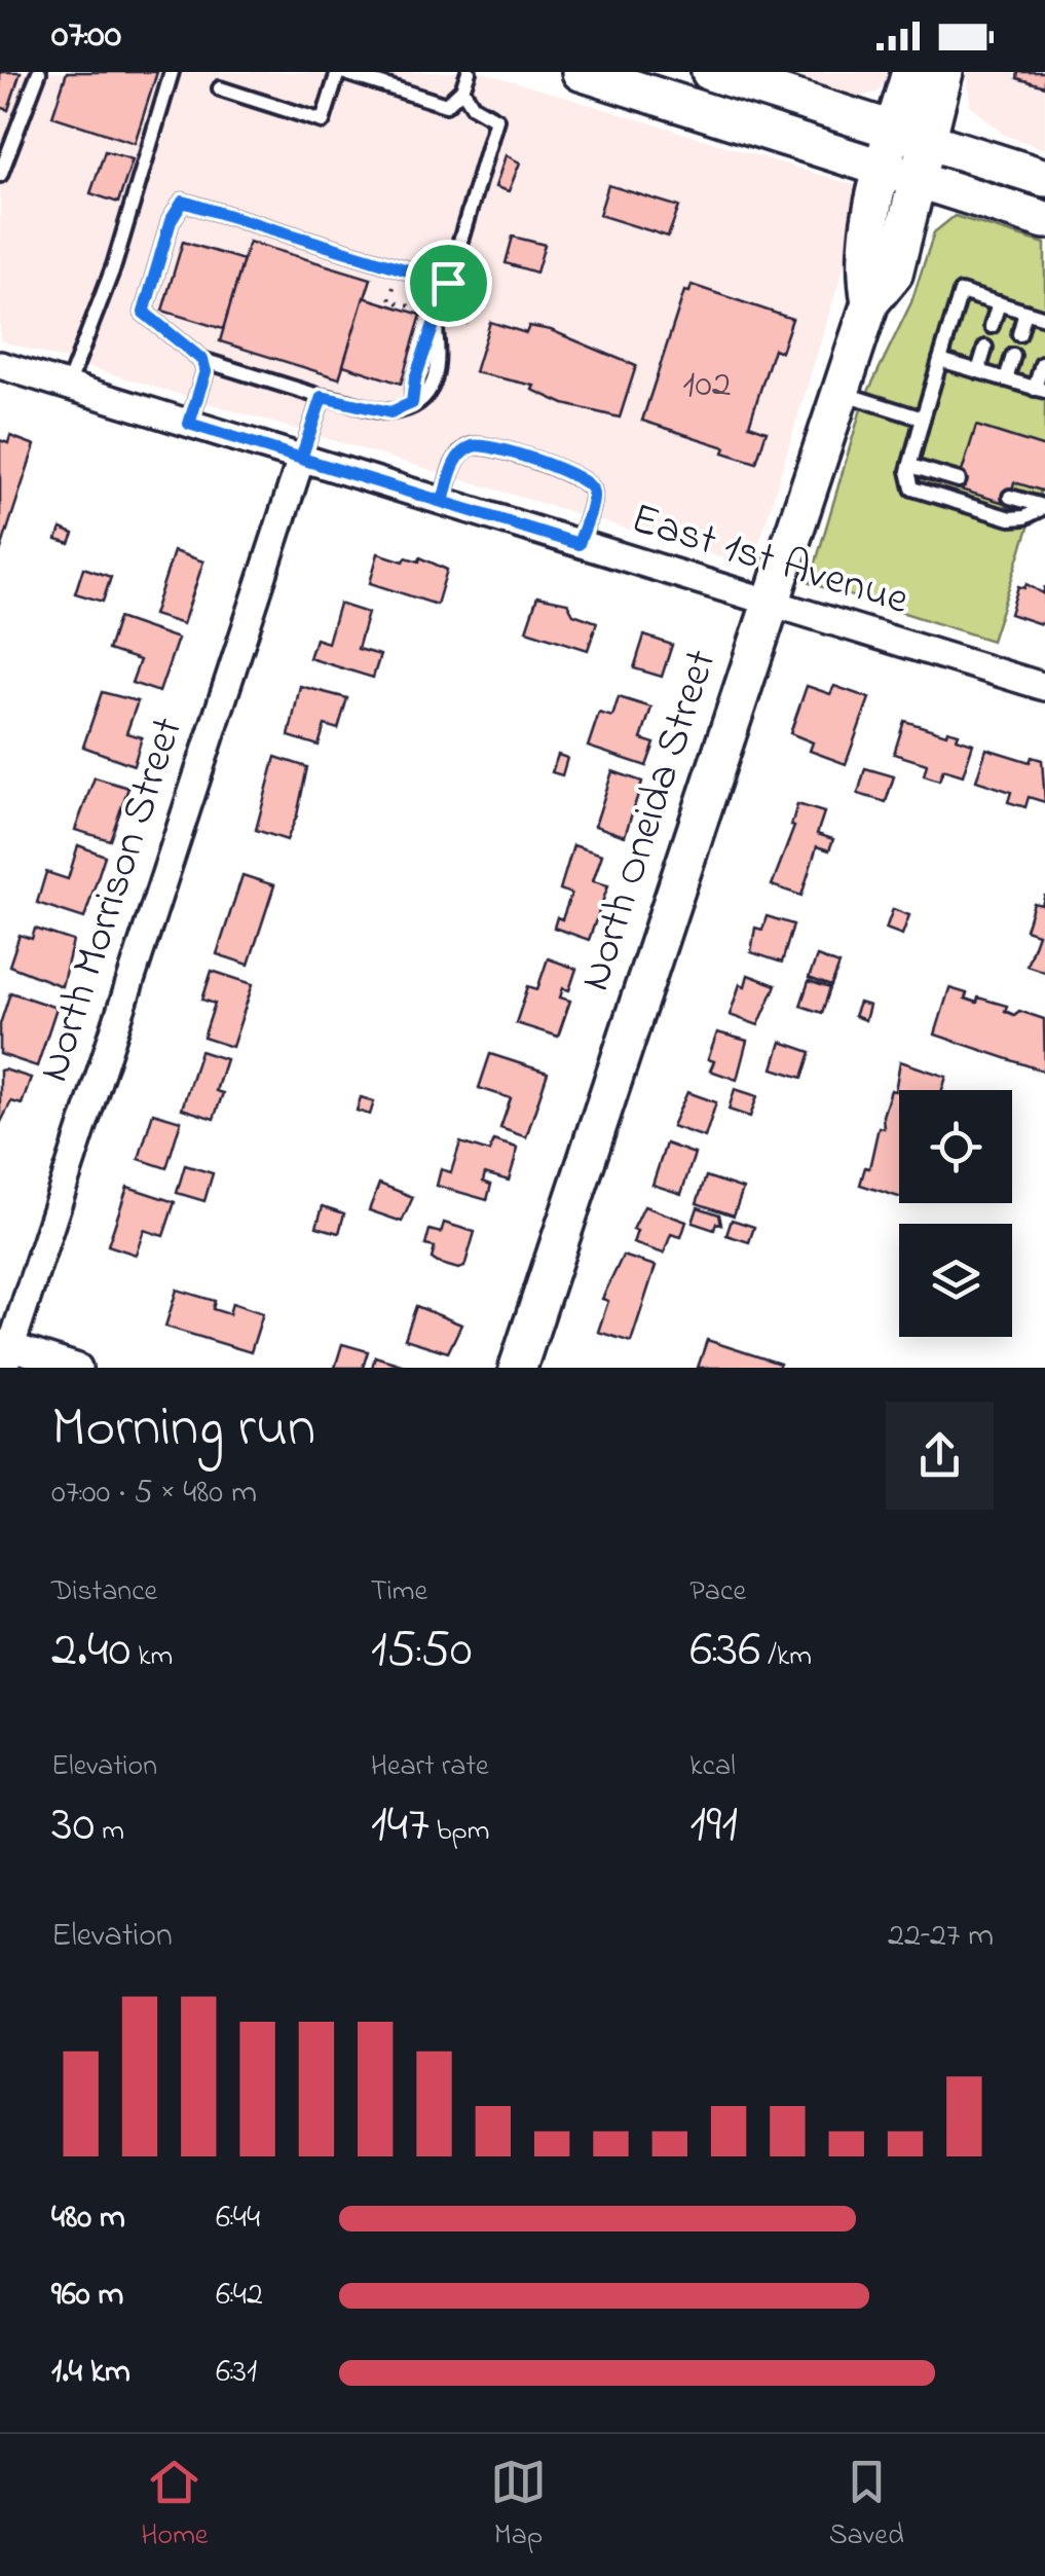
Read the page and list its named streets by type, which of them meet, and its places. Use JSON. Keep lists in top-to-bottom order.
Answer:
{
  "streets": {
    "street": ["East 1st Avenue", "North Oneida Street", "North Morrison Street"]
  },
  "crossings": [
    ["East 1st Avenue", "North Oneida Street"],
    ["East 1st Avenue", "North Morrison Street"]
  ],
  "house_numbers": ["102"],
  "page": {
    "status": "07:00",
    "heading": ["Morning run", "07:00 · 5 × 480 m"],
    "stats": [
      ["Distance", "2.40 km"],
      ["Time", "15:50"],
      ["Pace", "6:36 /km"],
      ["Elevation", "30 m"],
      ["Heart rate", "147 bpm"],
      ["kcal", "191"]
    ],
    "chart": ["Elevation", "22–27 m"],
    "list": [
      {
        "name": "480 m",
        "note": "6:44"
      },
      {
        "name": "960 m",
        "note": "6:42"
      },
      {
        "name": "1.4 km",
        "note": "6:31"
      }
    ],
    "tabs": ["Home", "Map", "Saved"]
  }
}
